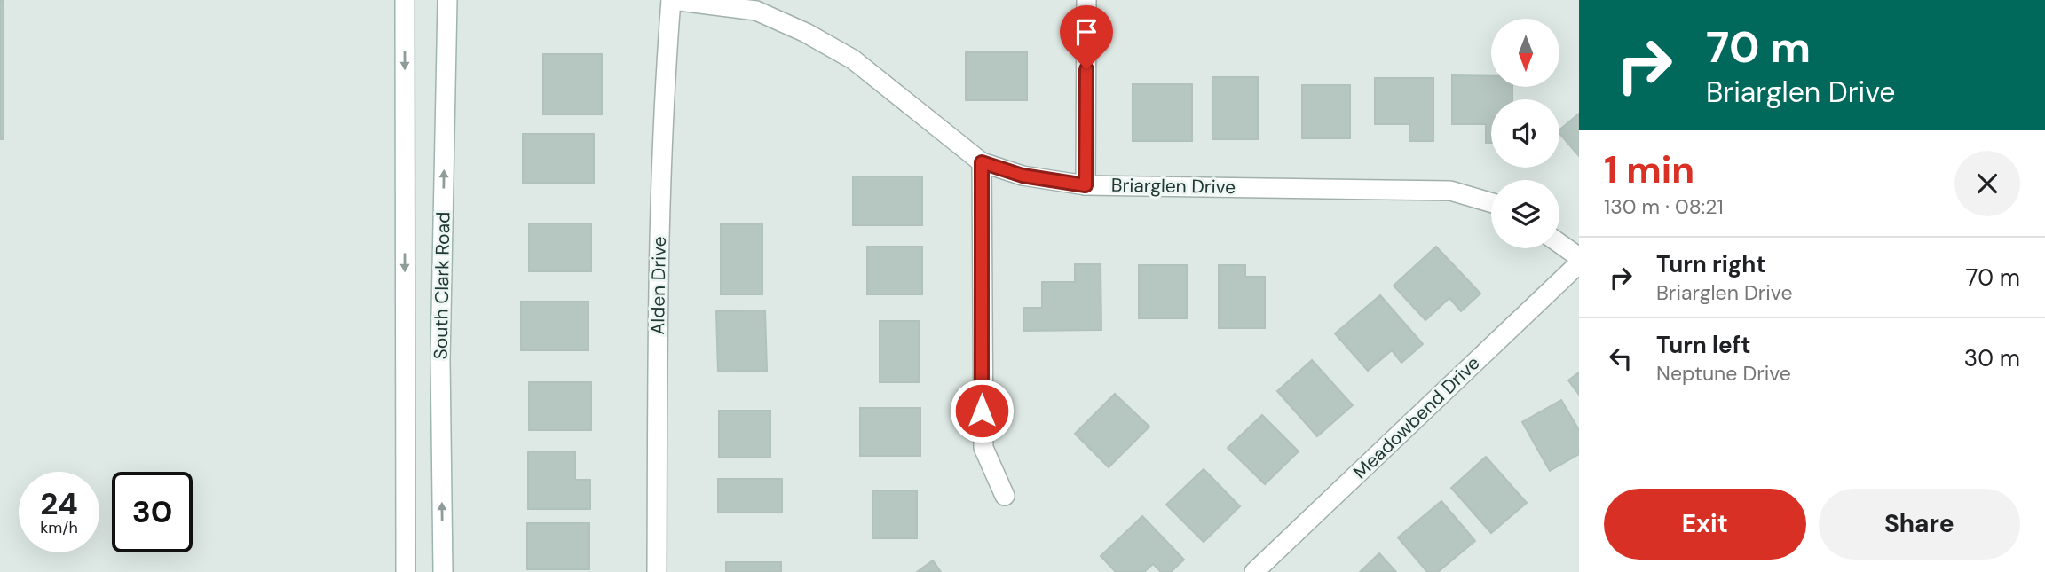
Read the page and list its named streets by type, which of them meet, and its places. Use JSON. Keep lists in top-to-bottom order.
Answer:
{
  "streets": {
    "street": [
      "Briarglen Drive",
      "South Clark Road",
      "Alden Drive",
      "Meadowbend Drive"
    ]
  },
  "crossings": [
    ["Briarglen Drive", "Alden Drive"]
  ],
  "north": "bottom",
  "page": {
    "turn": ["70 m", "Briarglen Drive"],
    "heading": ["1 min", "130 m · 08:21"],
    "list": [
      {
        "name": "Turn right",
        "note": "Briarglen Drive",
        "value": "70 m"
      },
      {
        "name": "Turn left",
        "note": "Neptune Drive",
        "value": "30 m"
      }
    ],
    "speed": "24 km/h",
    "limit": "30",
    "buttons": ["Exit", "Share"]
  }
}
